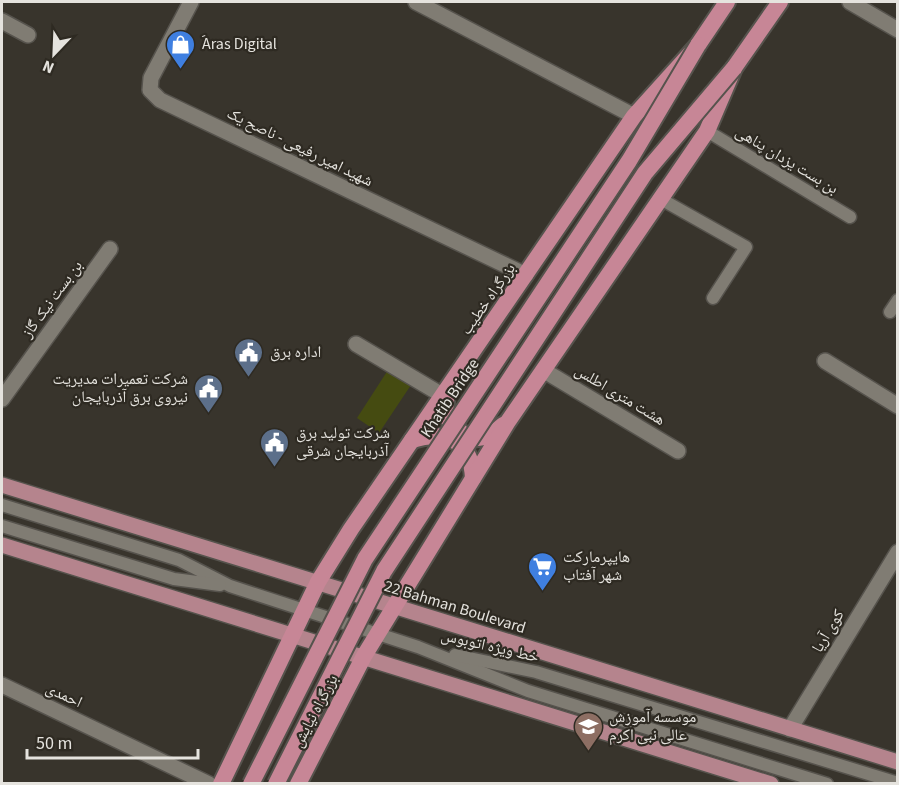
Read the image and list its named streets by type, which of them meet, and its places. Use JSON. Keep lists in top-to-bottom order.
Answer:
{
  "streets": {
    "highway": ["بزرگراه خطیب", "Khatib Bridge", "بزرگراه نیایش"],
    "main road": ["22 Bahman Boulevard"],
    "street": [
      "شهید امیر رفیعی - ناصح یک",
      "بن بست نیک گاز",
      "هشت متری اطلس",
      "کوی آریا",
      "احمدی"
    ],
    "lane": ["بن بست یزدان پناهی", "خط ویژه اتوبوس"]
  },
  "crossings": [
    ["شهید امیر رفیعی - ناصح یک", "بزرگراه خطیب"],
    ["بزرگراه خطیب", "Khatib Bridge"],
    ["بزرگراه خطیب", "22 Bahman Boulevard"],
    ["22 Bahman Boulevard", "کوی آریا"],
    ["22 Bahman Boulevard", "بزرگراه نیایش"]
  ],
  "places": {
    "shop": ["َAras Digital"],
    "public building": ["اداره برق", "شرکت تعمیرات مدیریت نیروی برق آذربایجان", "شرکت تولید برق آذربایجان شرقی"],
    "supermarket": ["هایپرمارکت شهر آفتاب"],
    "school or university": ["موسسه آموزش عالی نبی اکرم"]
  },
  "scale_bar": "50 m",
  "north": "bottom left"
}
